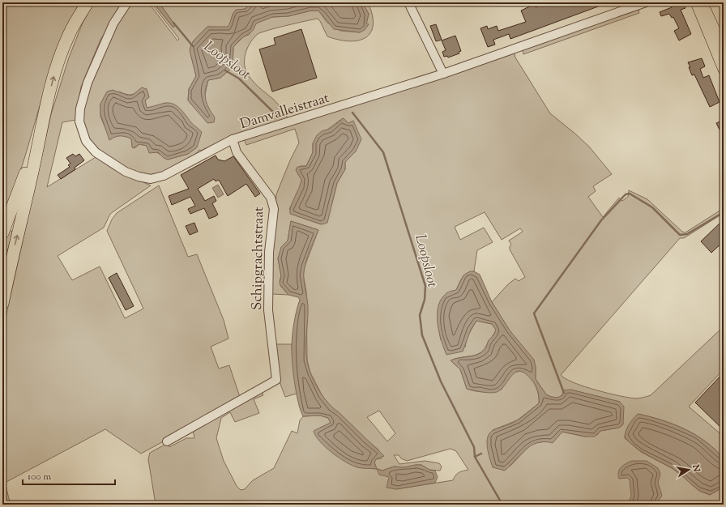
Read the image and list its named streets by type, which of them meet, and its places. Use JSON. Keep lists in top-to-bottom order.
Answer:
{
  "streets": {
    "street": ["Damvalleistraat", "Schipgrachtstraat"]
  },
  "crossings": [
    ["Damvalleistraat", "Schipgrachtstraat"]
  ],
  "water": ["Loopsloot"],
  "scale_bar": "100 m",
  "north": "right"
}
